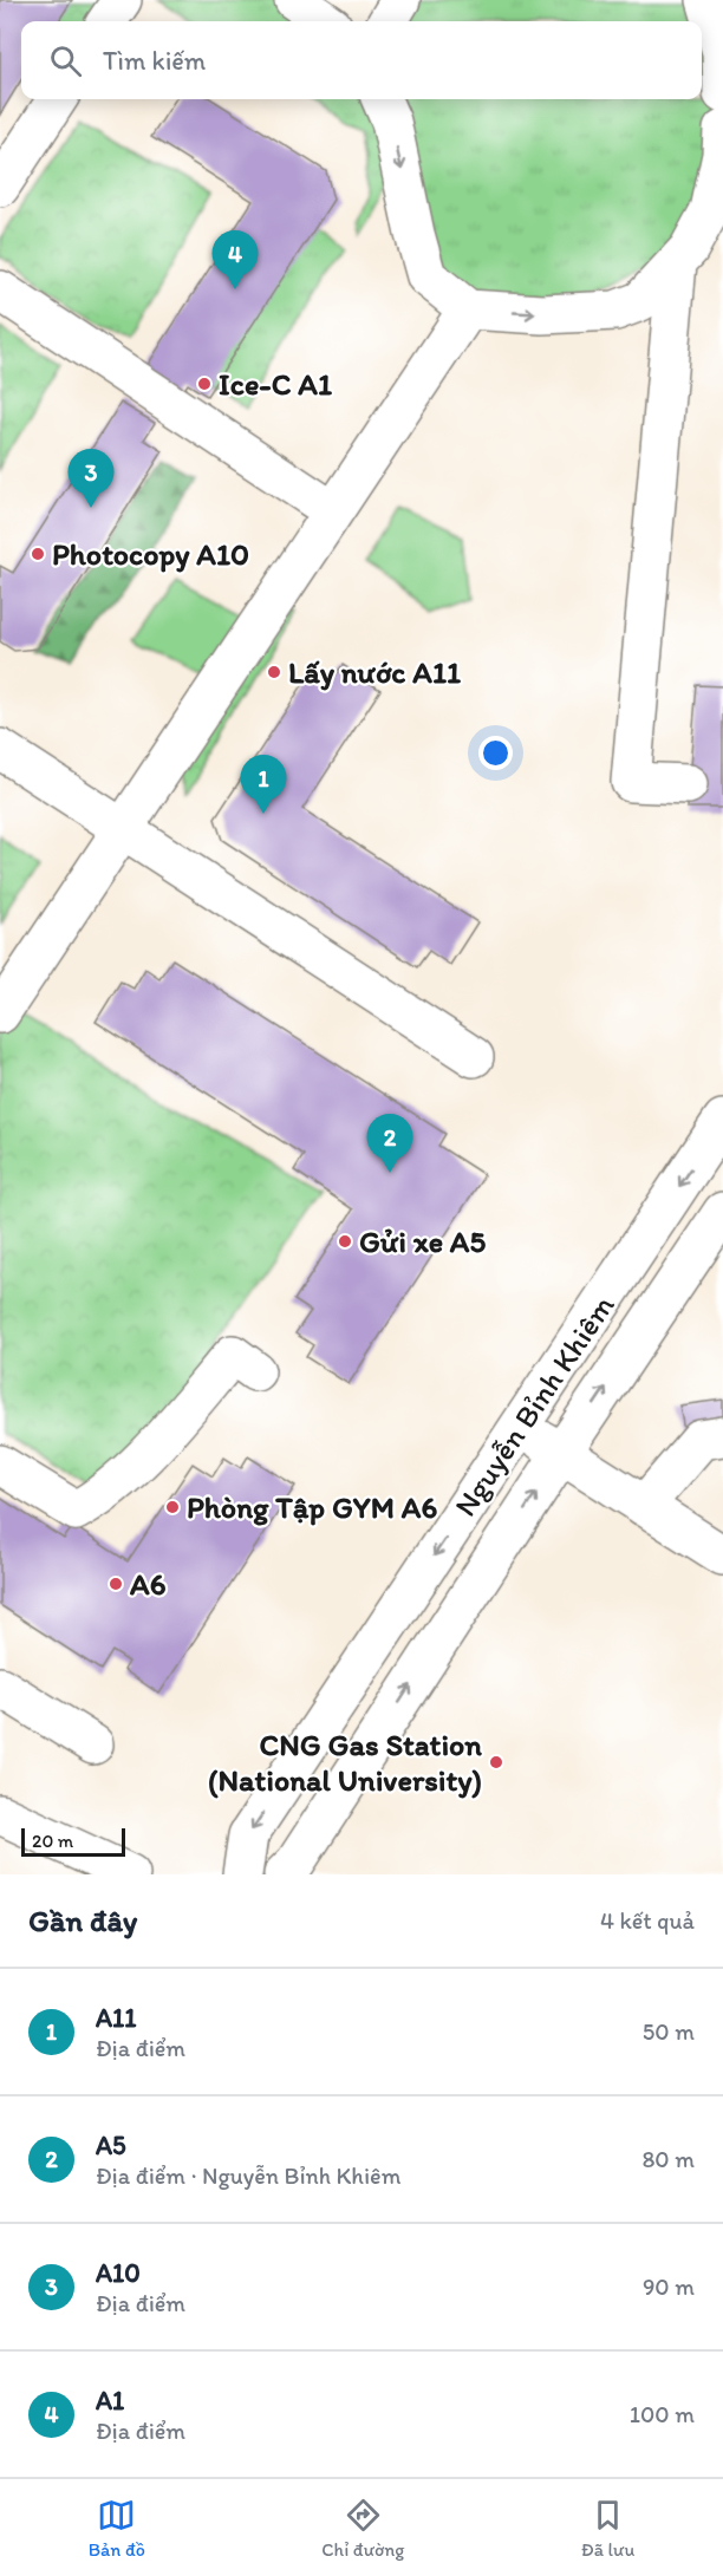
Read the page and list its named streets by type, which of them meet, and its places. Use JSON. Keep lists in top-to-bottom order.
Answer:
{
  "streets": {
    "street": ["Nguyễn Bỉnh Khiêm"]
  },
  "places": [
    "Ice-C A1",
    "Photocopy A10",
    "Lấy nước A11",
    "Gửi xe A5",
    "Phòng Tập GYM A6",
    "A6",
    "CNG Gas Station (National University)"
  ],
  "scale_bar": "20 m",
  "page": {
    "search": "Tìm kiếm",
    "pins": [
      "4",
      "3",
      "1",
      "2"
    ],
    "scale": "20 m",
    "heading": ["Gần đây", "4 kết quả"],
    "list": [
      {
        "mark": "1",
        "name": "A11",
        "note": "Địa điểm",
        "value": "50 m"
      },
      {
        "mark": "2",
        "name": "A5",
        "note": "Địa điểm · Nguyễn Bỉnh Khiêm",
        "value": "80 m"
      },
      {
        "mark": "3",
        "name": "A10",
        "note": "Địa điểm",
        "value": "90 m"
      },
      {
        "mark": "4",
        "name": "A1",
        "note": "Địa điểm",
        "value": "100 m"
      }
    ],
    "nav": ["Bản đồ", "Chỉ đường", "Đã lưu"]
  }
}
